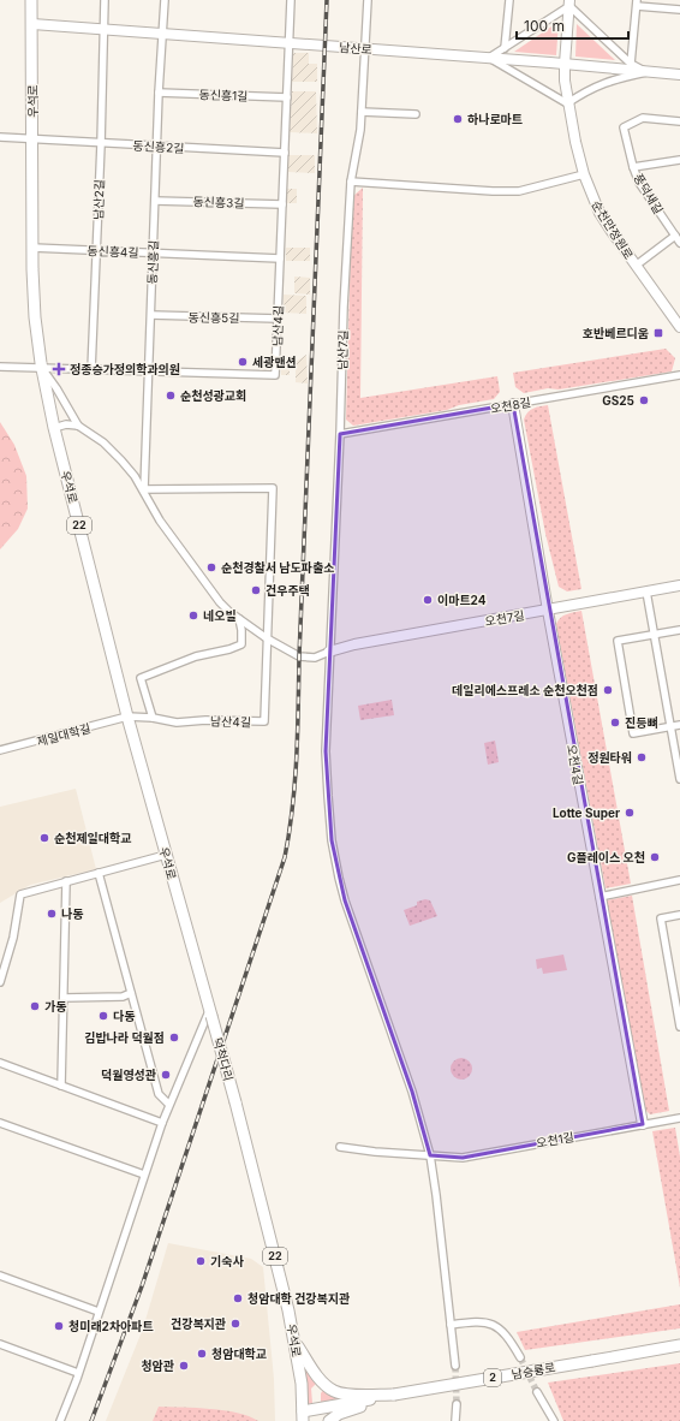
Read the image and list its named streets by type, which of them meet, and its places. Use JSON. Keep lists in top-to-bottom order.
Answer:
{
  "streets": {
    "main road": [
      "우석로",
      "22",
      "덕척다리",
      "남승룡로",
      "2"
    ],
    "street": [
      "남산로",
      "동신흥1길",
      "동신흥2길",
      "풍덕새길",
      "남산2길",
      "동신흥3길",
      "순천만정원로",
      "동신흥4길",
      "동신흥길",
      "동신흥5길",
      "남산4길",
      "남산7길",
      "오천8길",
      "오천7길",
      "제일대학길",
      "오천4길",
      "오천1길"
    ]
  },
  "crossings": [
    ["남산로", "우석로"],
    ["남산로", "남산2길"],
    ["남산로", "순천만정원로"],
    ["남산로", "동신흥길"],
    ["남산로", "남산4길"],
    ["남산로", "남산7길"],
    ["동신흥1길", "동신흥길"],
    ["동신흥1길", "남산4길"],
    ["우석로", "동신흥2길"],
    ["우석로", "동신흥4길"],
    ["우석로", "남산4길"],
    ["우석로", "제일대학길"],
    ["우석로", "덕척다리"],
    ["우석로", "남승룡로"],
    ["동신흥2길", "남산2길"],
    ["동신흥2길", "동신흥길"],
    ["동신흥2길", "남산4길"],
    ["남산2길", "동신흥4길"],
    ["남산2길", "남산4길"],
    ["동신흥3길", "동신흥길"],
    ["동신흥3길", "남산4길"],
    ["동신흥4길", "동신흥길"],
    ["동신흥4길", "남산4길"],
    ["동신흥길", "동신흥5길"],
    ["동신흥길", "남산4길"],
    ["동신흥5길", "남산4길"],
    ["남산4길", "제일대학길"],
    ["남산7길", "오천8길"],
    ["남산7길", "오천7길"],
    ["남산7길", "오천1길"],
    ["오천8길", "오천4길"],
    ["오천7길", "오천4길"],
    ["오천4길", "오천1길"]
  ],
  "places": {
    "other": [
      "하나로마트",
      "세광맨션",
      "순천성광교회",
      "GS25",
      "순천경찰서 남도파출소",
      "건우주택",
      "이마트24",
      "네오빌",
      "데일리에스프레소 순천오천점",
      "진등뼈",
      "정원타워",
      "Lotte Super",
      "순천제일대학교",
      "G플레이스 오천",
      "나동",
      "가동",
      "다동",
      "김밥나라 덕월점",
      "덕월영성관",
      "기숙사",
      "청암대학 건강복지관",
      "건강복지관",
      "청미래2차아파트",
      "청암대학교",
      "청암관"
    ],
    "transit": ["호반베르디움"],
    "health": ["정종승가정의학과의원"]
  },
  "scale_bar": "100 m"
}
